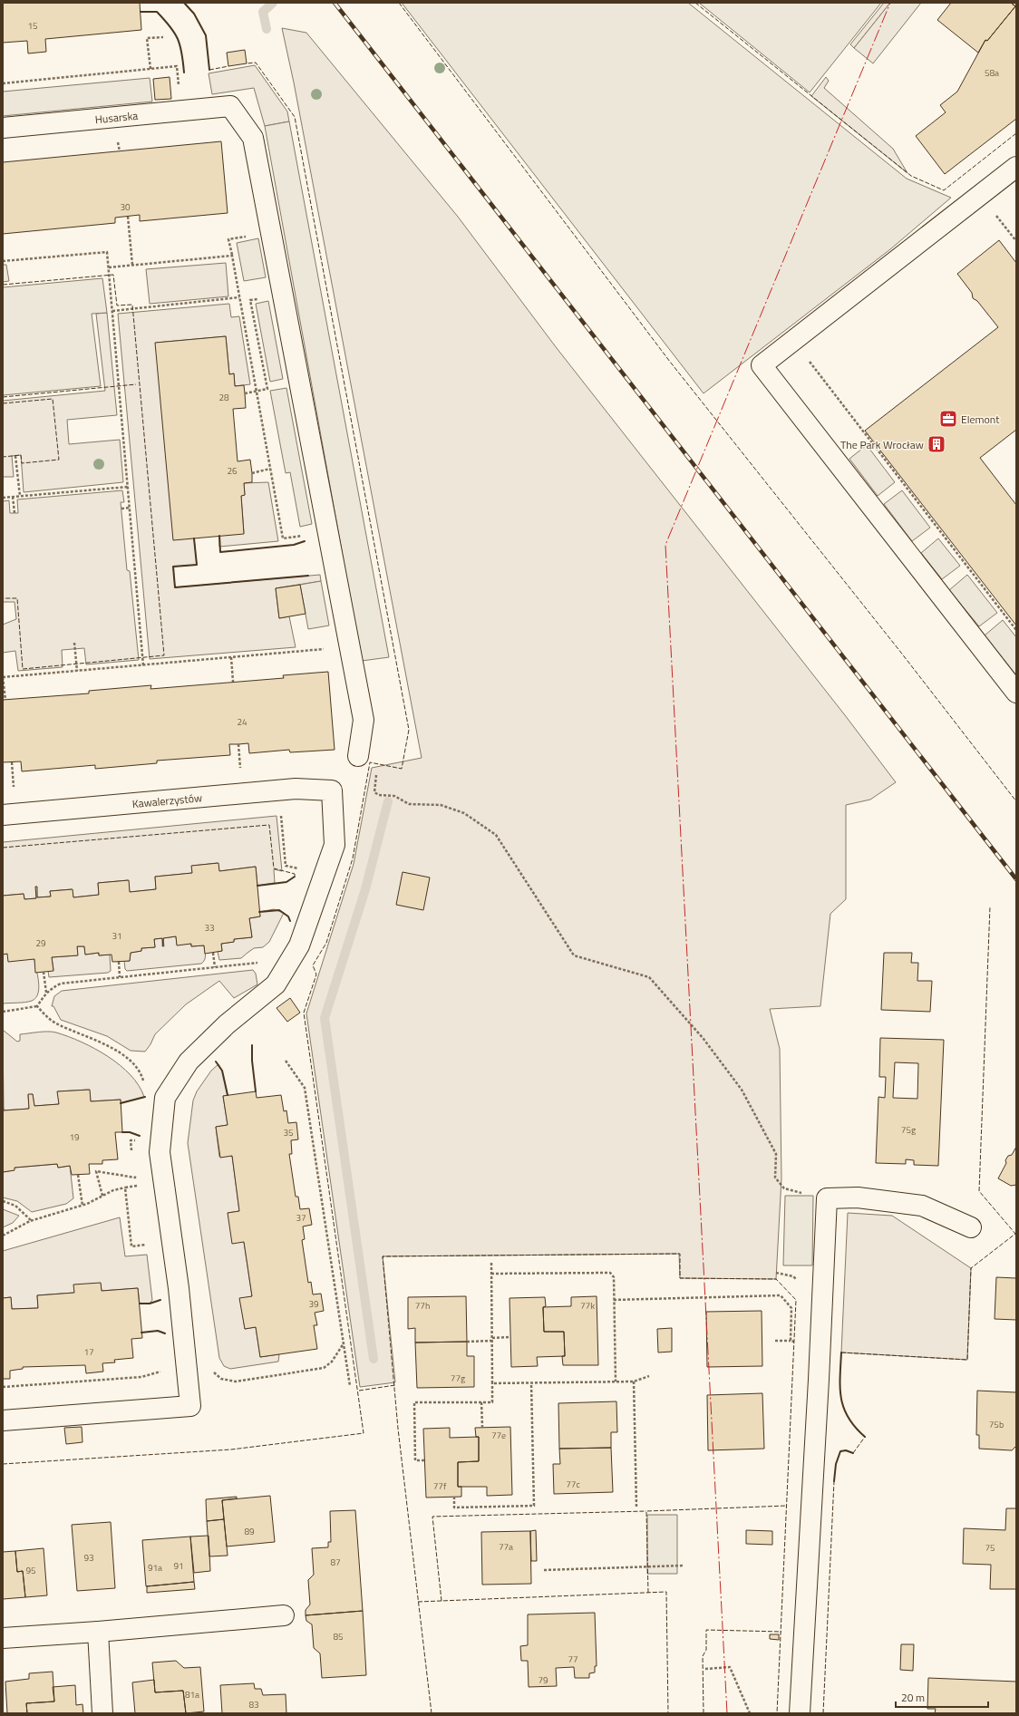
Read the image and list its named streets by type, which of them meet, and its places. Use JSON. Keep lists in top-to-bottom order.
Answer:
{
  "streets": {
    "street": ["Husarska", "Kawalerzystów"]
  },
  "places": {
    "office": ["Elemont"],
    "building": ["The Park Wrocław"]
  },
  "house_numbers": [
    "15",
    "58a",
    "30",
    "28",
    "26",
    "24",
    "33",
    "31",
    "29",
    "75g",
    "35",
    "19",
    "37",
    "39",
    "77h",
    "77k",
    "17",
    "77g",
    "75b",
    "77e",
    "77c",
    "77f",
    "89",
    "77a",
    "75",
    "93",
    "87",
    "91",
    "91a",
    "95",
    "85",
    "77",
    "79",
    "81a",
    "83"
  ],
  "scale_bar": "20 m"
}
